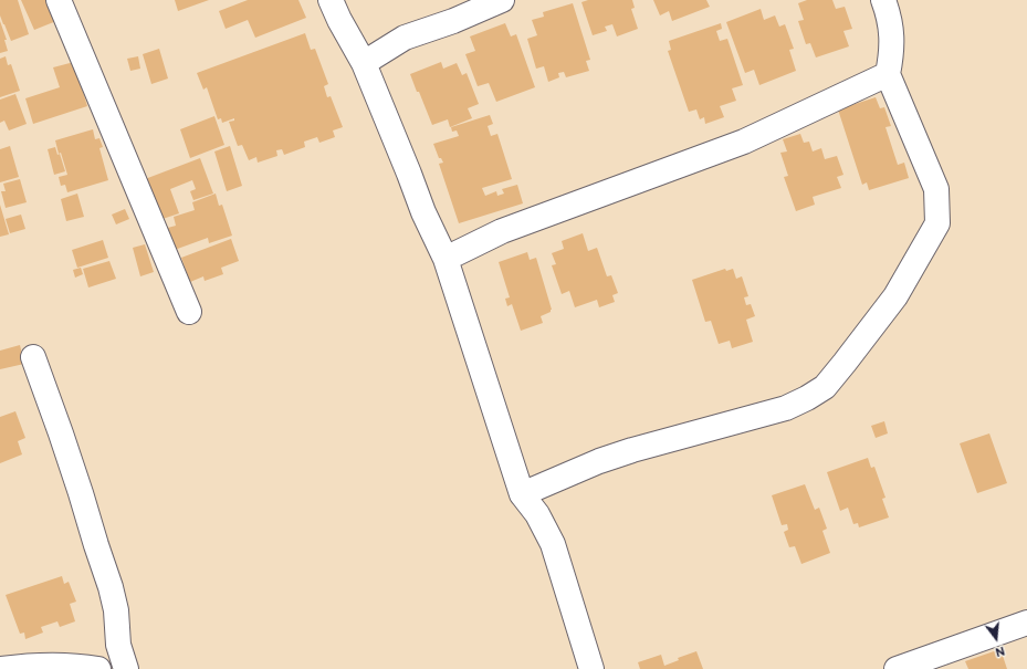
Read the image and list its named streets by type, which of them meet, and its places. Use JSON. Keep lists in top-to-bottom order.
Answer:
{
  "north": "bottom"
}
